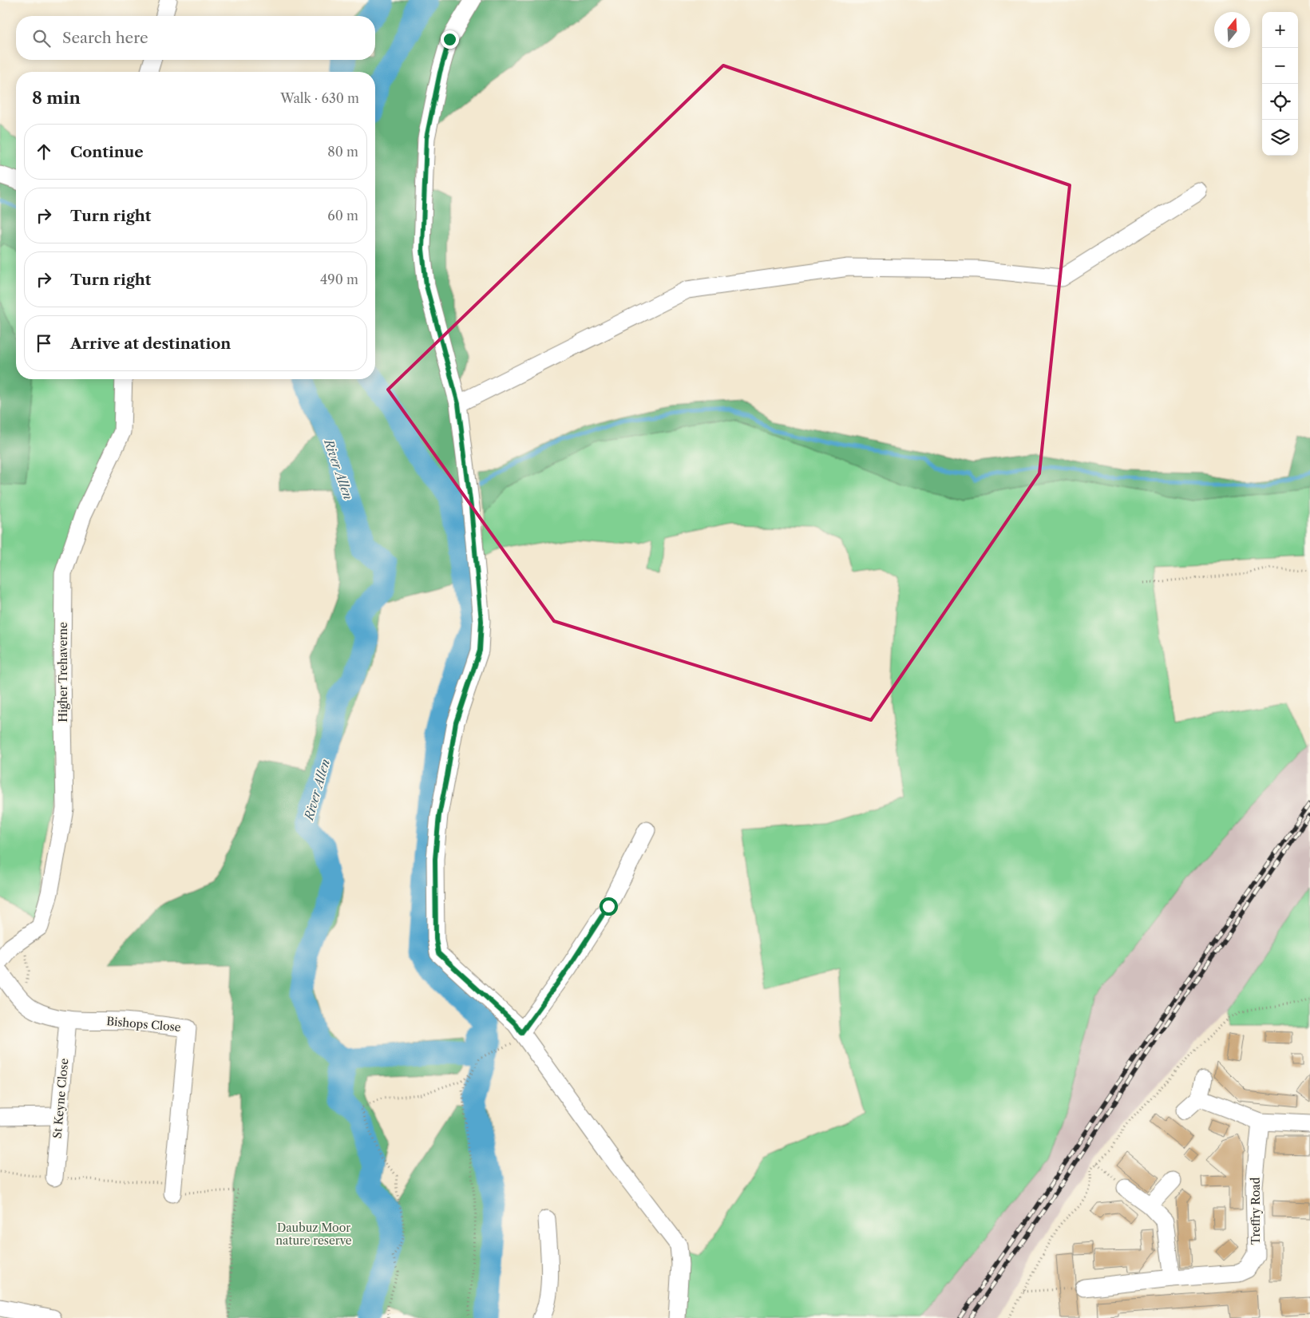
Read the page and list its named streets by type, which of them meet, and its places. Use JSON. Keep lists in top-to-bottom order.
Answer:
{
  "streets": {
    "street": [
      "Higher Trehaverne",
      "Bishops Close",
      "St Keyne Close",
      "Treffry Road"
    ]
  },
  "crossings": [
    ["Bishops Close", "St Keyne Close"]
  ],
  "water": ["River Allen"],
  "parks": ["Daubuz Moor nature reserve"],
  "north": "top",
  "page": {
    "map_buttons": ["+", "−"],
    "search": "Search here",
    "heading": ["8 min", "Walk · 630 m"],
    "list": [
      ["Continue", "80 m"],
      ["Turn right", "60 m"],
      ["Turn right", "490 m"],
      "Arrive at destination"
    ]
  }
}
